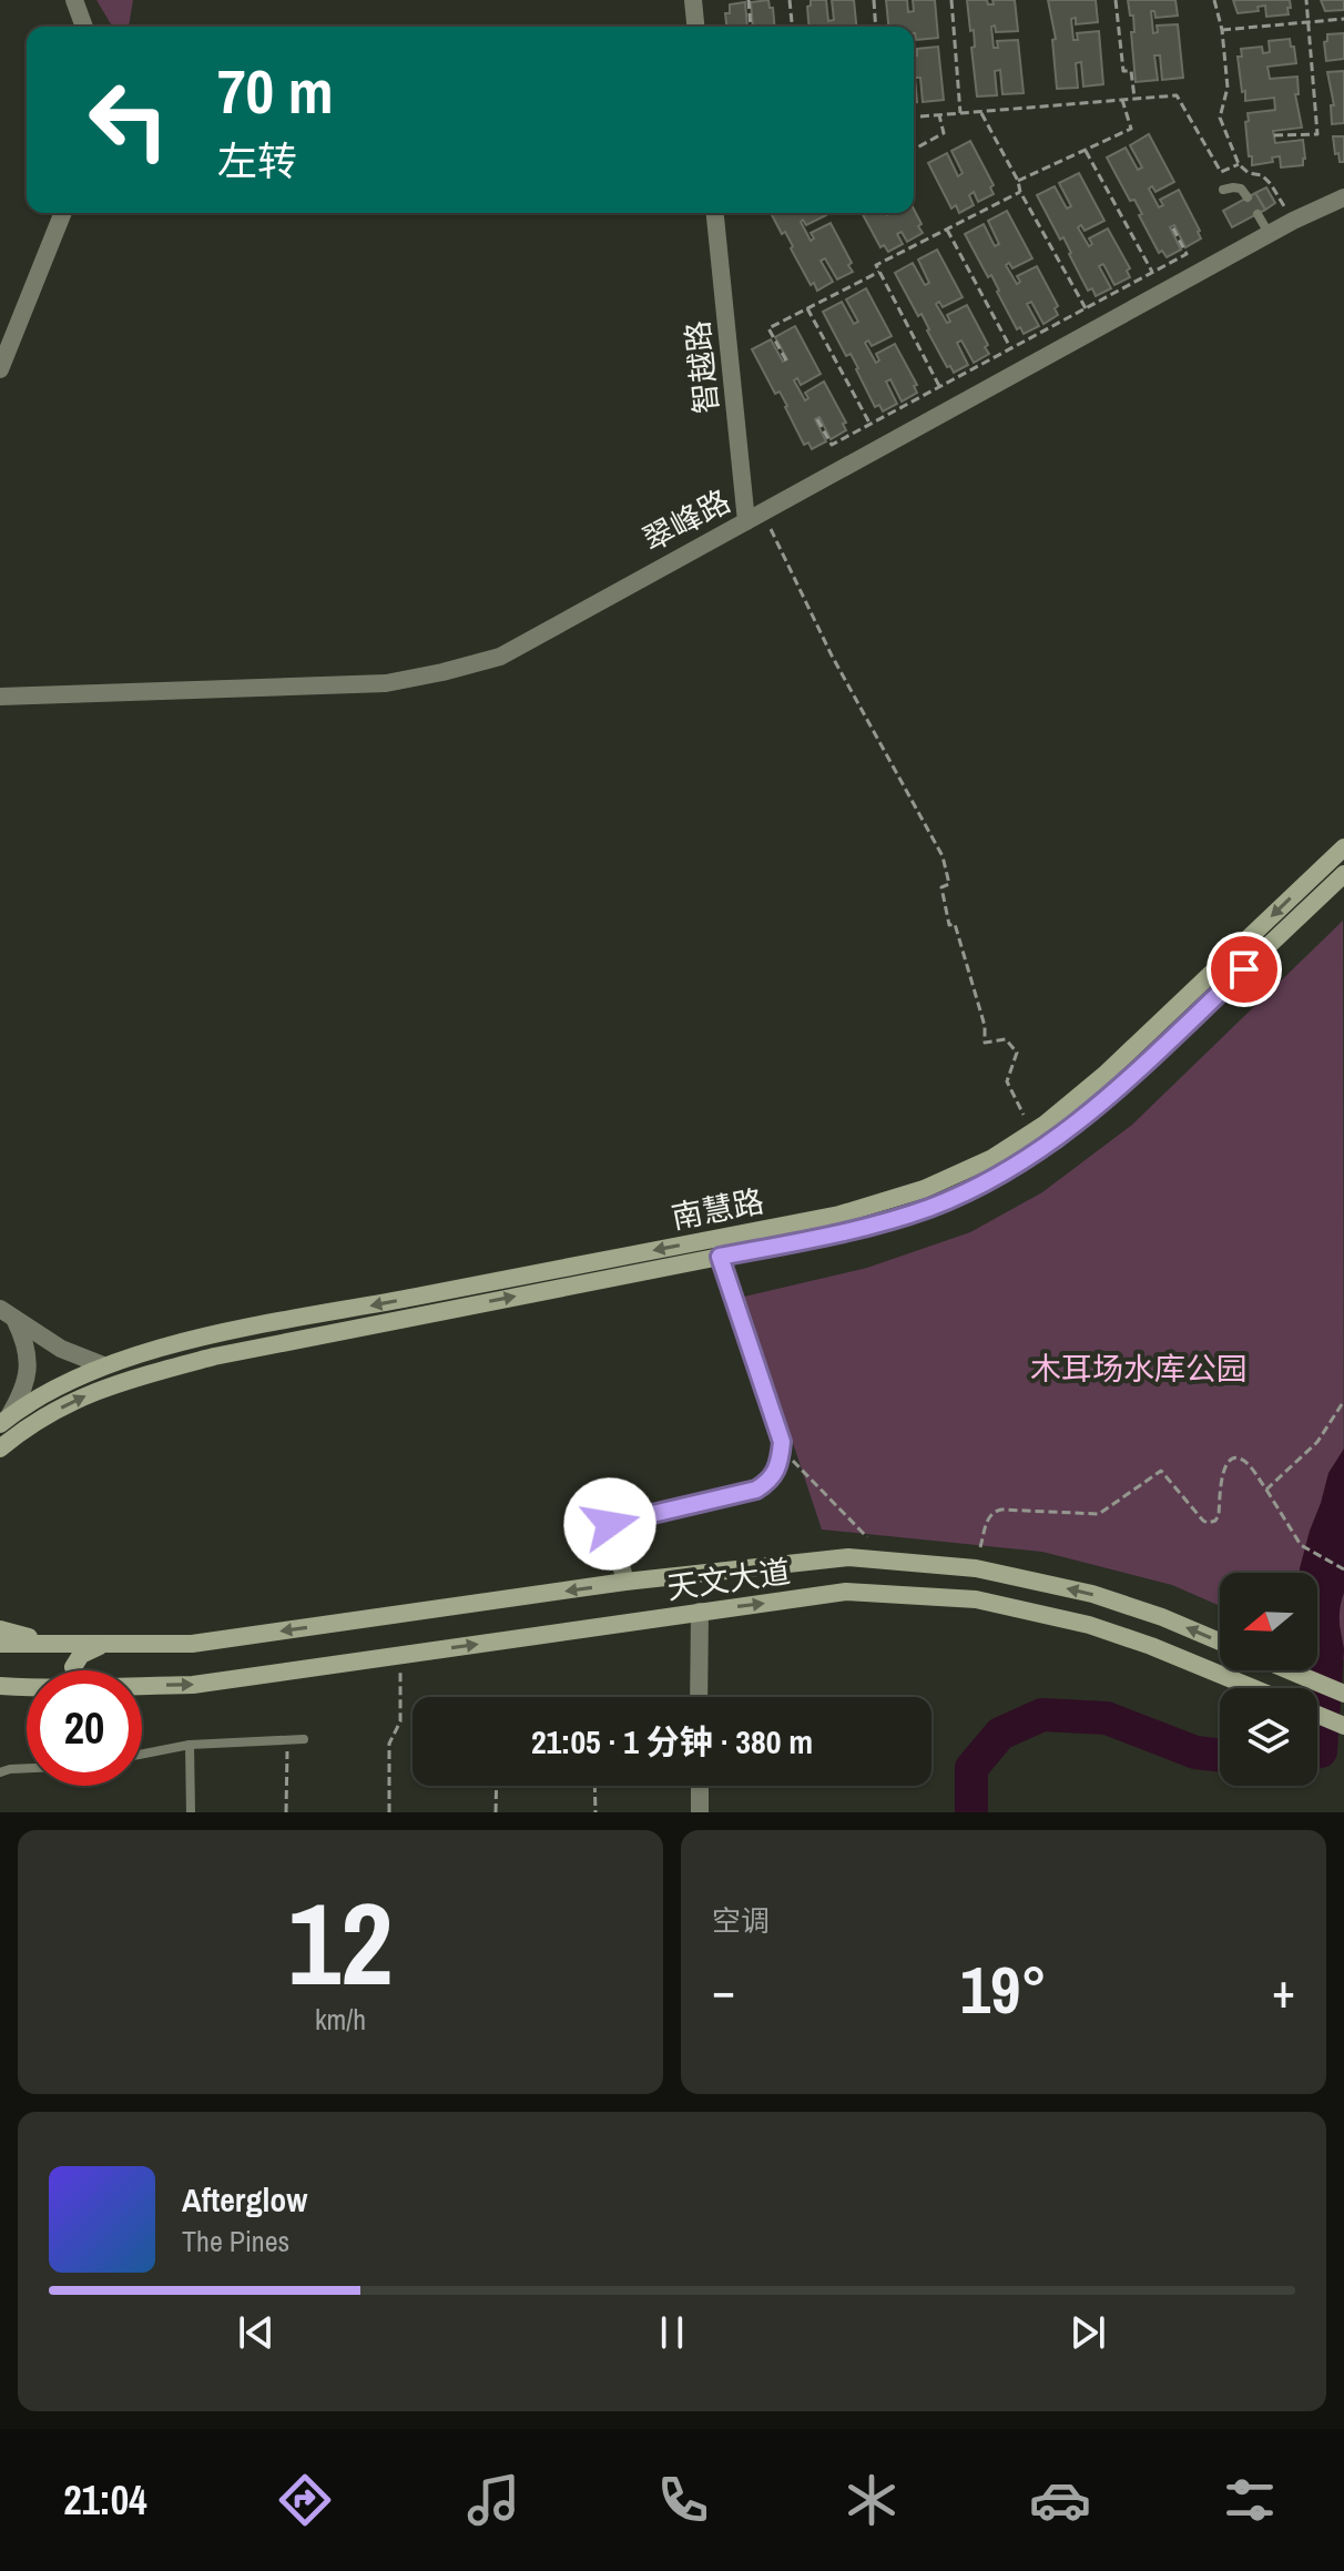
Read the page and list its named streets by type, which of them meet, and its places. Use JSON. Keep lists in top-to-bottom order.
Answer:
{
  "streets": {
    "main road": ["南慧路", "天文大道"],
    "street": ["智越路", "翠峰路"]
  },
  "crossings": [
    ["智越路", "翠峰路"]
  ],
  "parks": ["木耳场水库公园"],
  "north": "left",
  "page": {
    "turn": ["70 m", "左转"],
    "limit": "20",
    "trip": "21:05 · 1 分钟 · 380 m",
    "tile": [
      ["12", "km/h"],
      "空调"
    ],
    "heat": ["−", "19°", "+"],
    "song": ["Afterglow", "The Pines"],
    "tabs": "21:04"
  }
}
